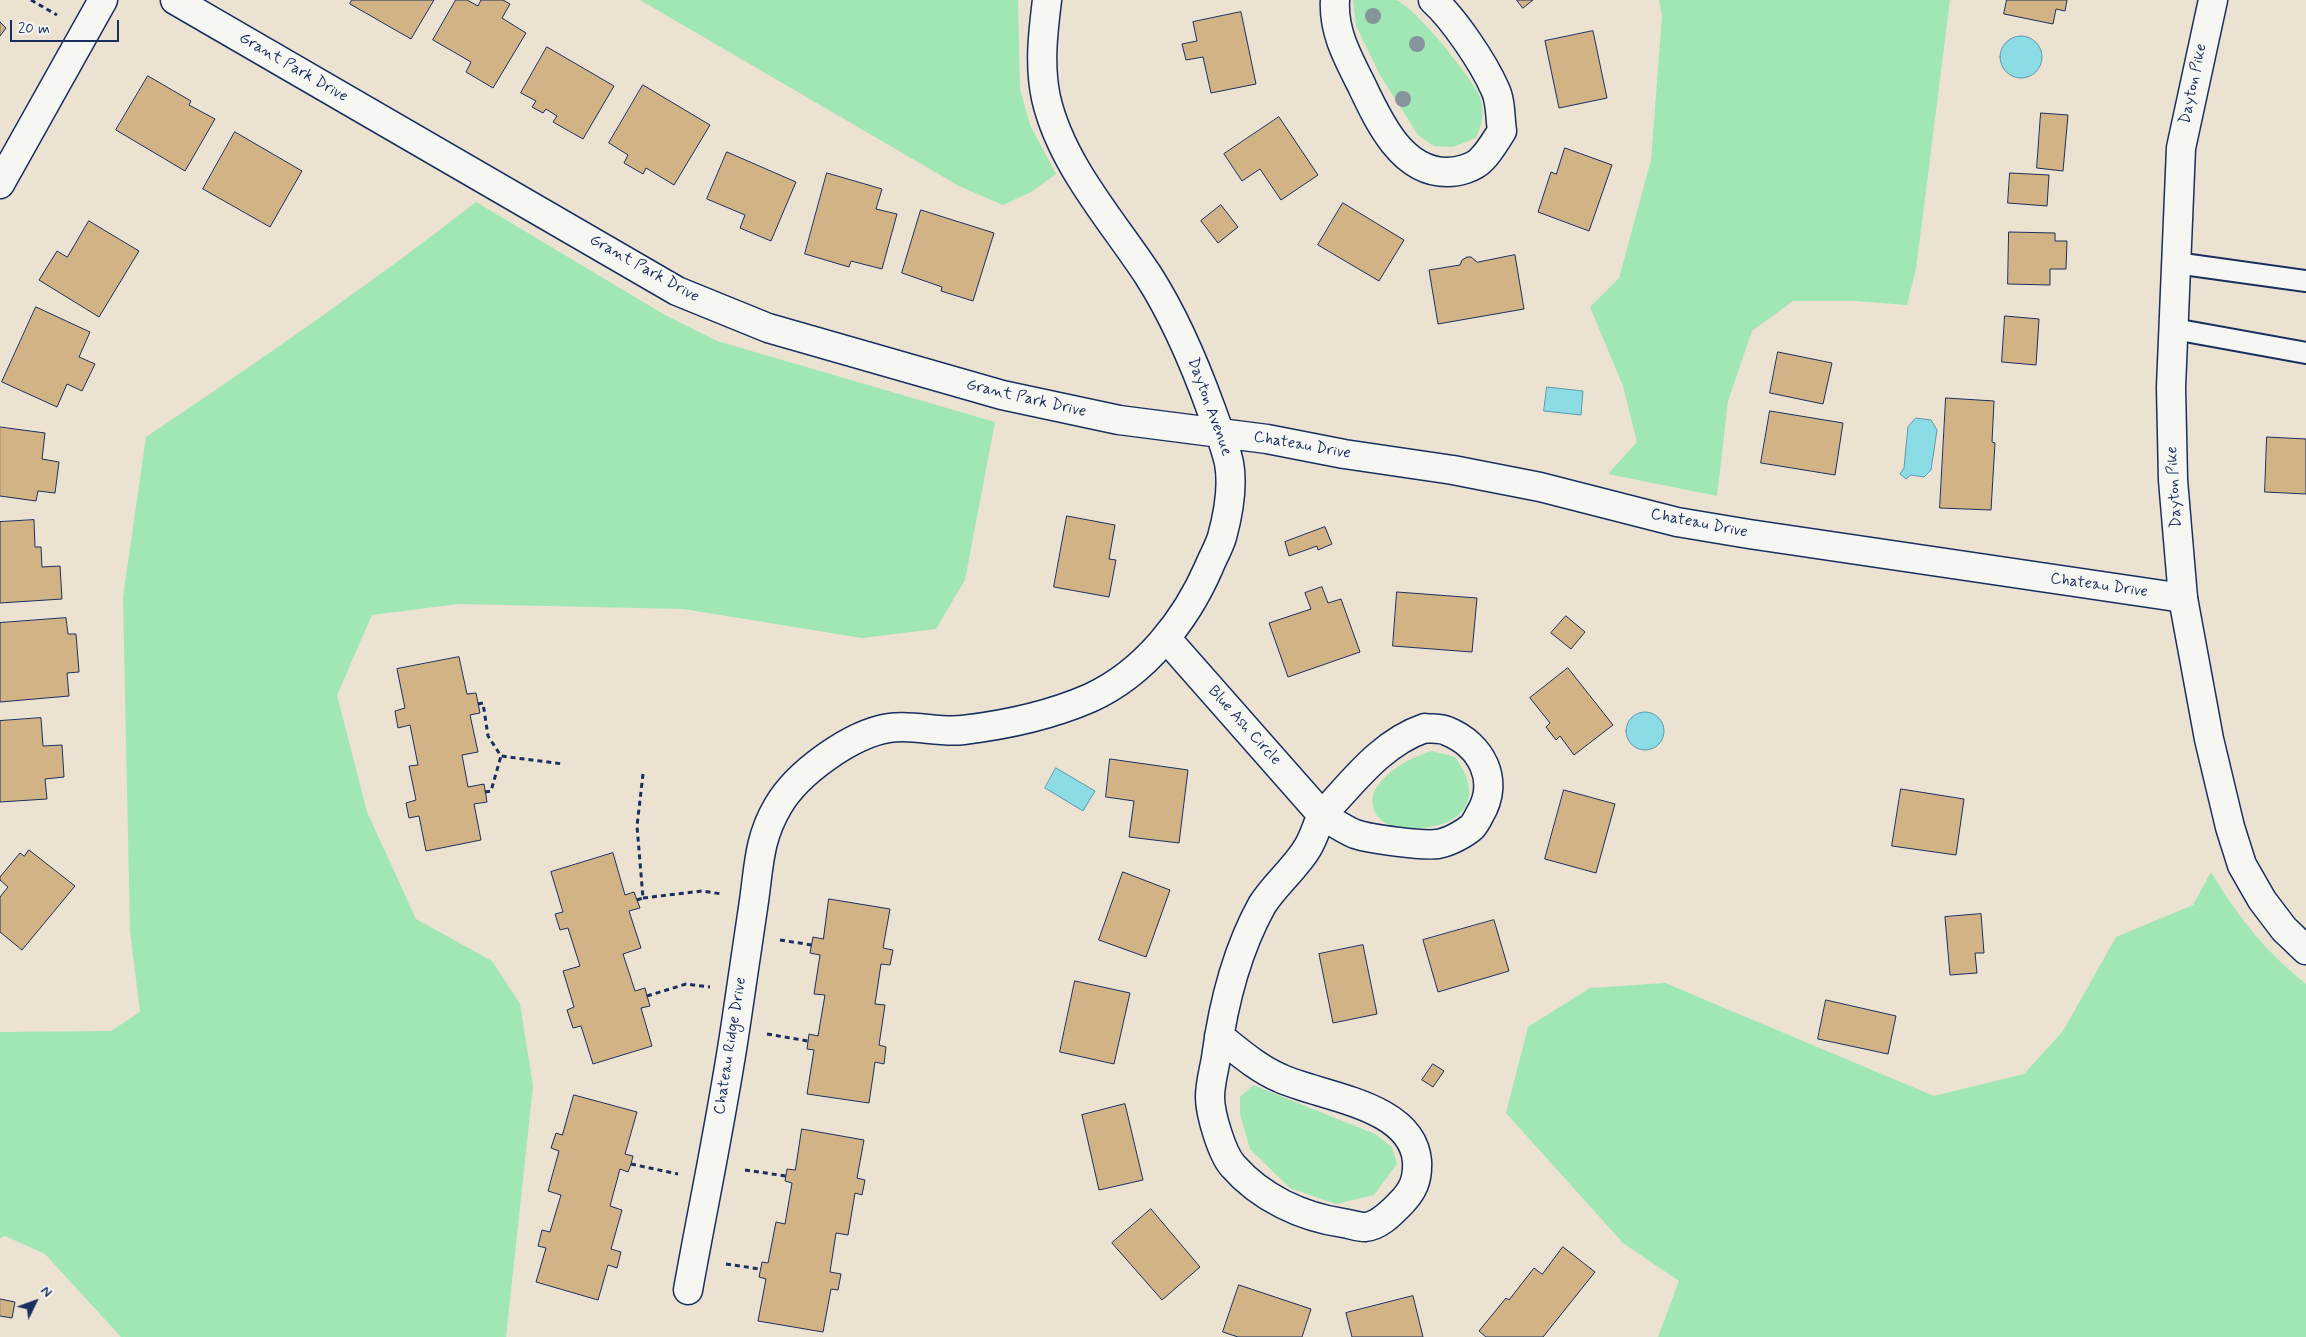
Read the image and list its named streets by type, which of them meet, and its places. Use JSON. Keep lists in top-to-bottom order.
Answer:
{
  "streets": {
    "street": [
      "Grant Park Drive",
      "Dayton Pike",
      "Dayton Avenue",
      "Chateau Drive",
      "Blue Ash Circle",
      "Chateau Ridge Drive"
    ]
  },
  "crossings": [
    ["Grant Park Drive", "Dayton Avenue"],
    ["Grant Park Drive", "Chateau Drive"],
    ["Dayton Pike", "Chateau Drive"],
    ["Dayton Avenue", "Chateau Drive"],
    ["Dayton Avenue", "Blue Ash Circle"],
    ["Dayton Avenue", "Chateau Ridge Drive"]
  ],
  "scale_bar": "20 m",
  "north": "top right"
}
